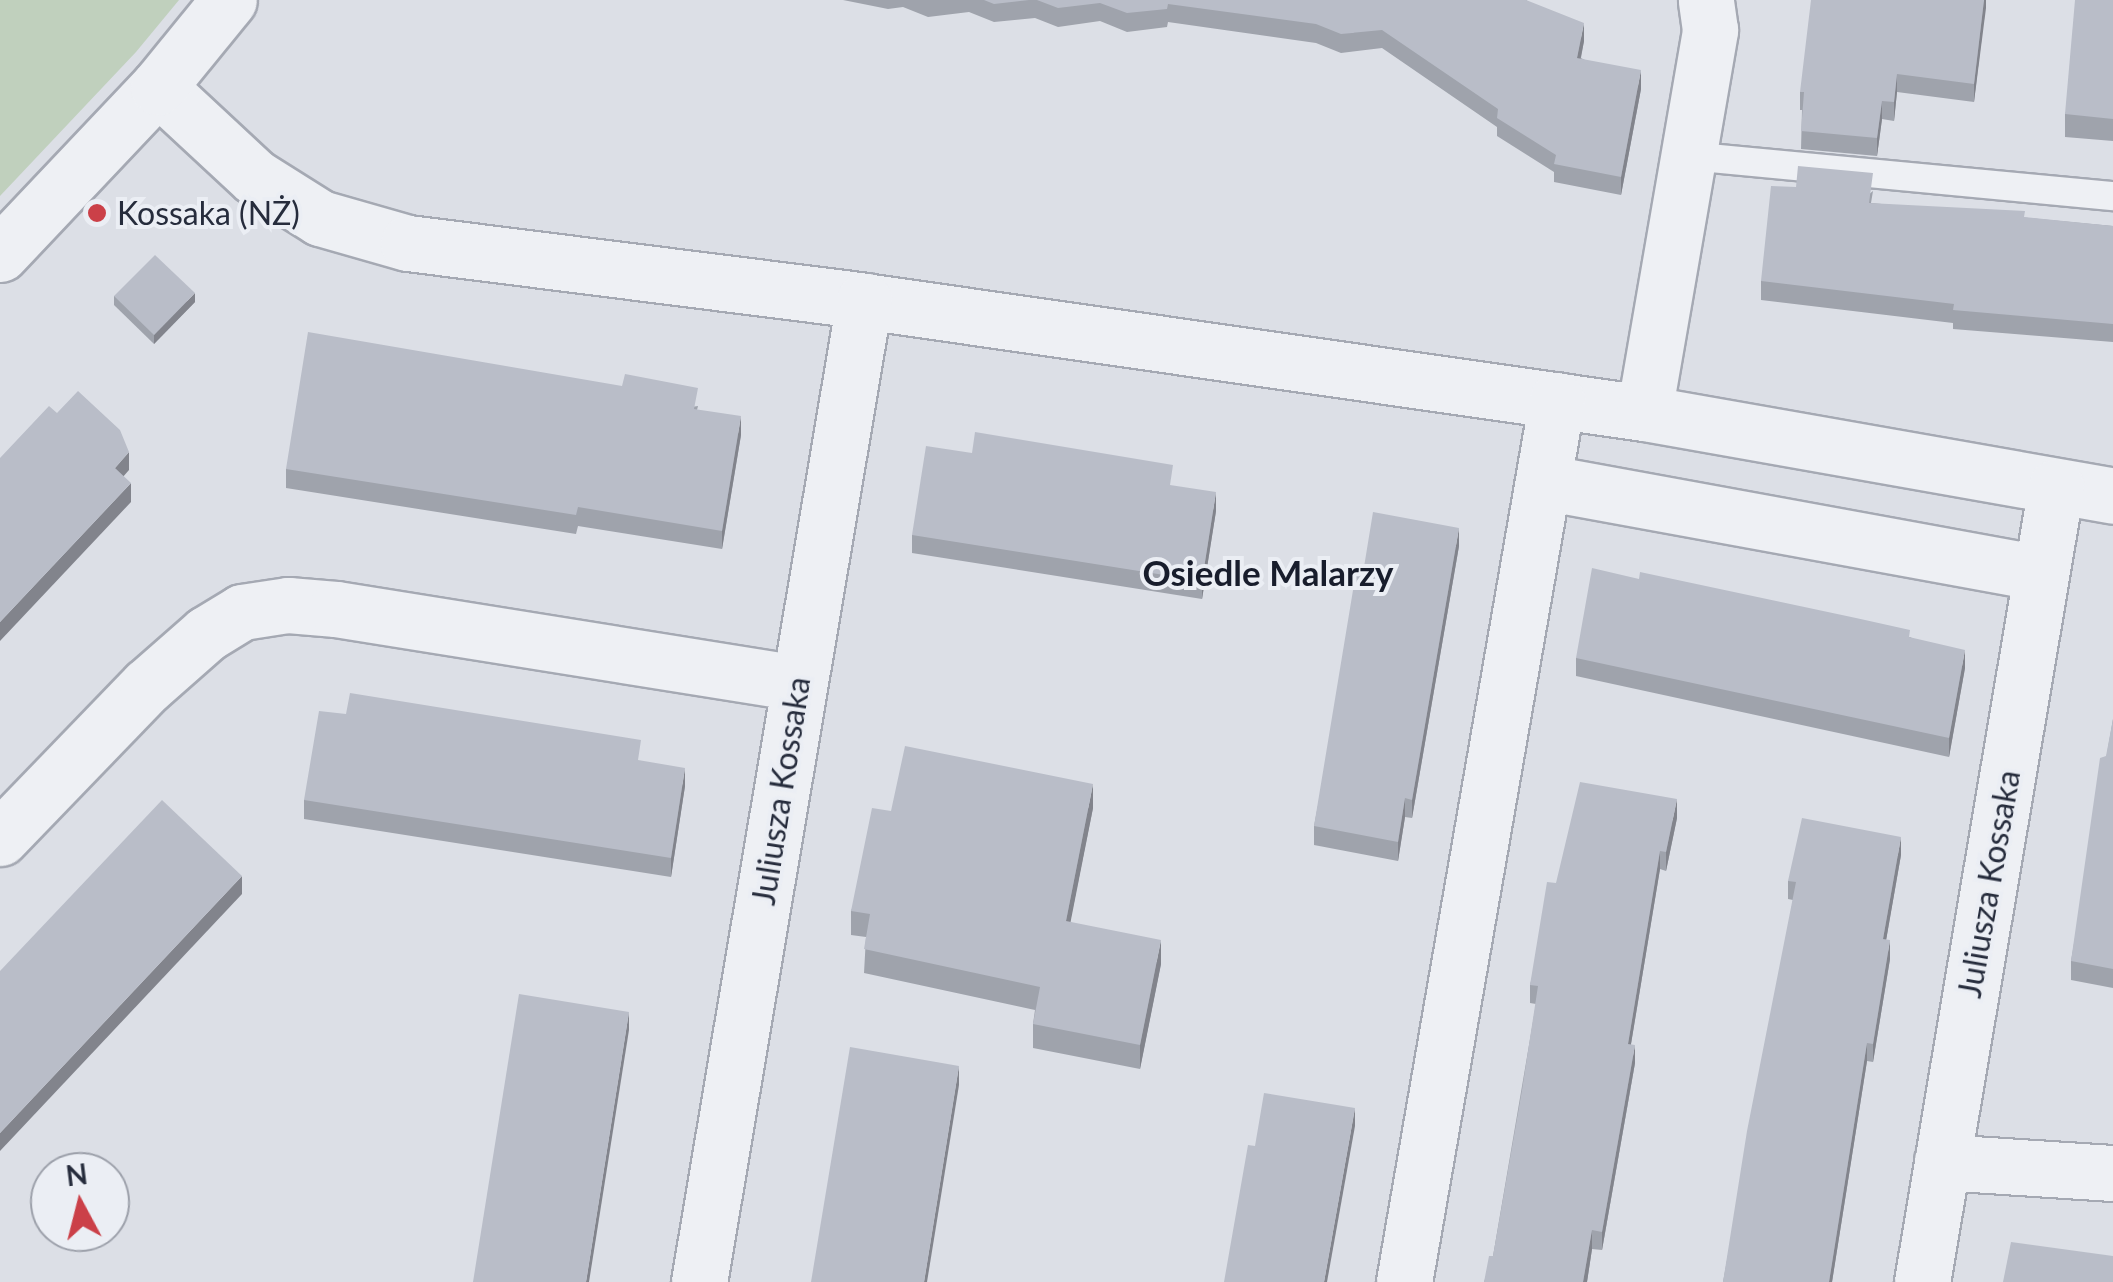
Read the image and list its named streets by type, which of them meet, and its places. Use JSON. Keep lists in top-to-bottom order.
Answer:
{
  "streets": {
    "street": ["Juliusza Kossaka"]
  },
  "districts": ["Osiedle Malarzy"],
  "places": ["Kossaka (NŻ)"],
  "north": "top"
}
